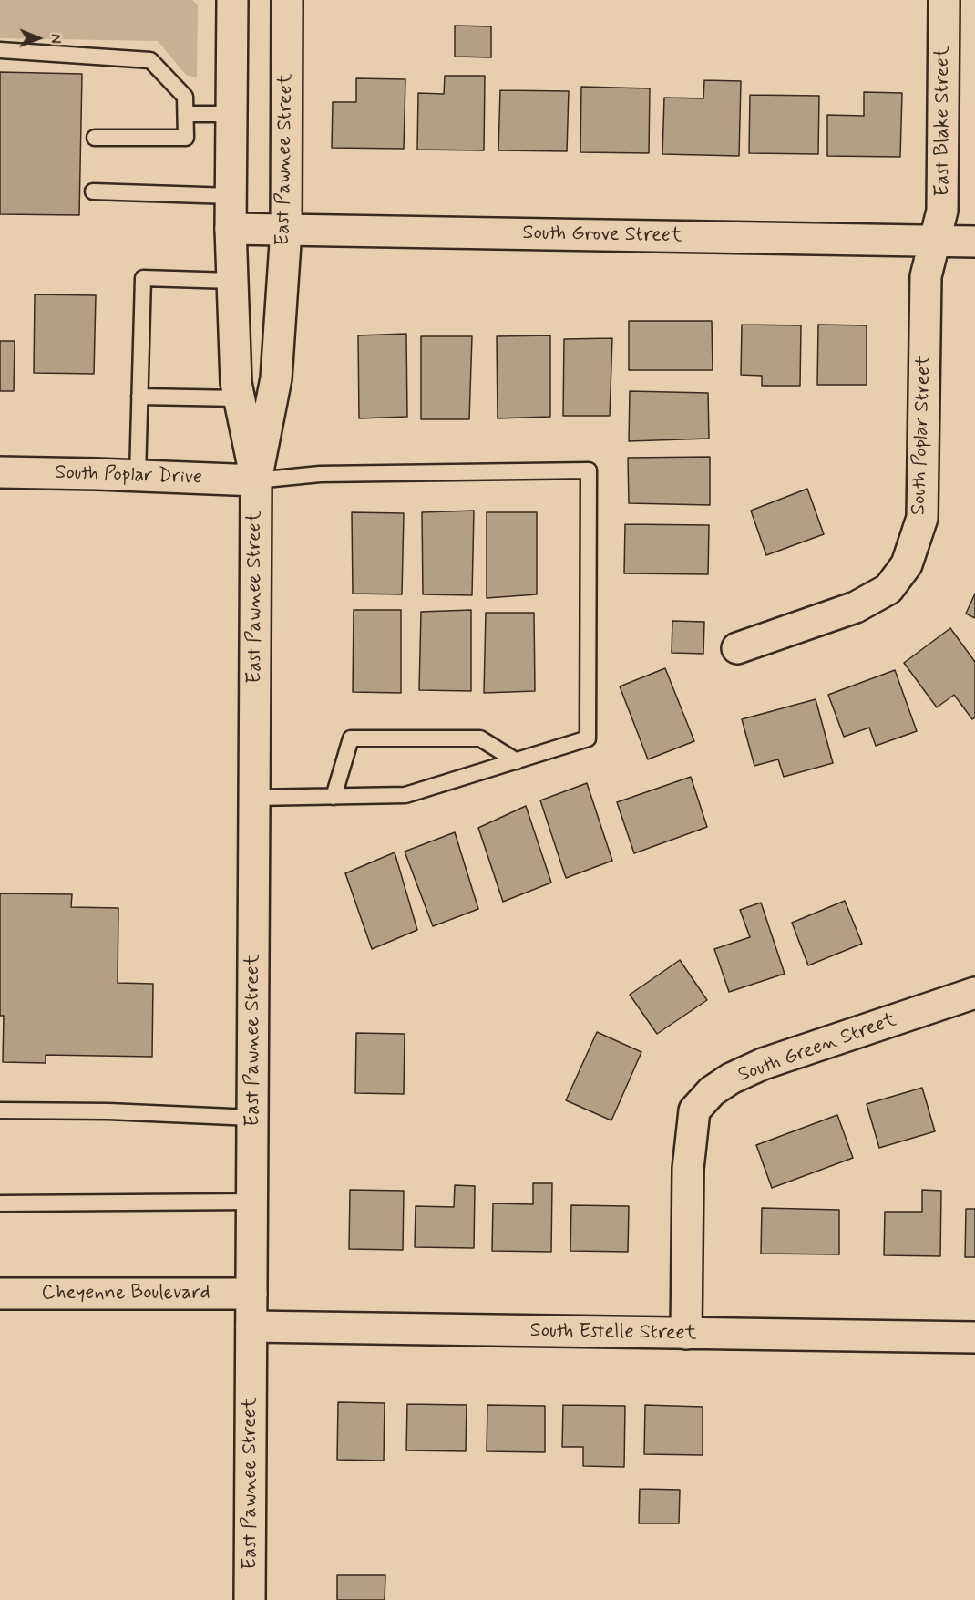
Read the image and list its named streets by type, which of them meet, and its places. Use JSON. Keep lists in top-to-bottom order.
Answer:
{
  "streets": {
    "street": [
      "East Blake Street",
      "East Pawnee Street",
      "South Grove Street",
      "South Poplar Street",
      "South Poplar Drive",
      "South Green Street",
      "Cheyenne Boulevard",
      "South Estelle Street"
    ]
  },
  "crossings": [
    ["East Blake Street", "South Grove Street"],
    ["East Blake Street", "South Poplar Street"],
    ["East Pawnee Street", "South Grove Street"],
    ["East Pawnee Street", "South Poplar Drive"],
    ["East Pawnee Street", "Cheyenne Boulevard"],
    ["East Pawnee Street", "South Estelle Street"],
    ["South Grove Street", "South Poplar Street"],
    ["South Green Street", "South Estelle Street"]
  ],
  "north": "right"
}
